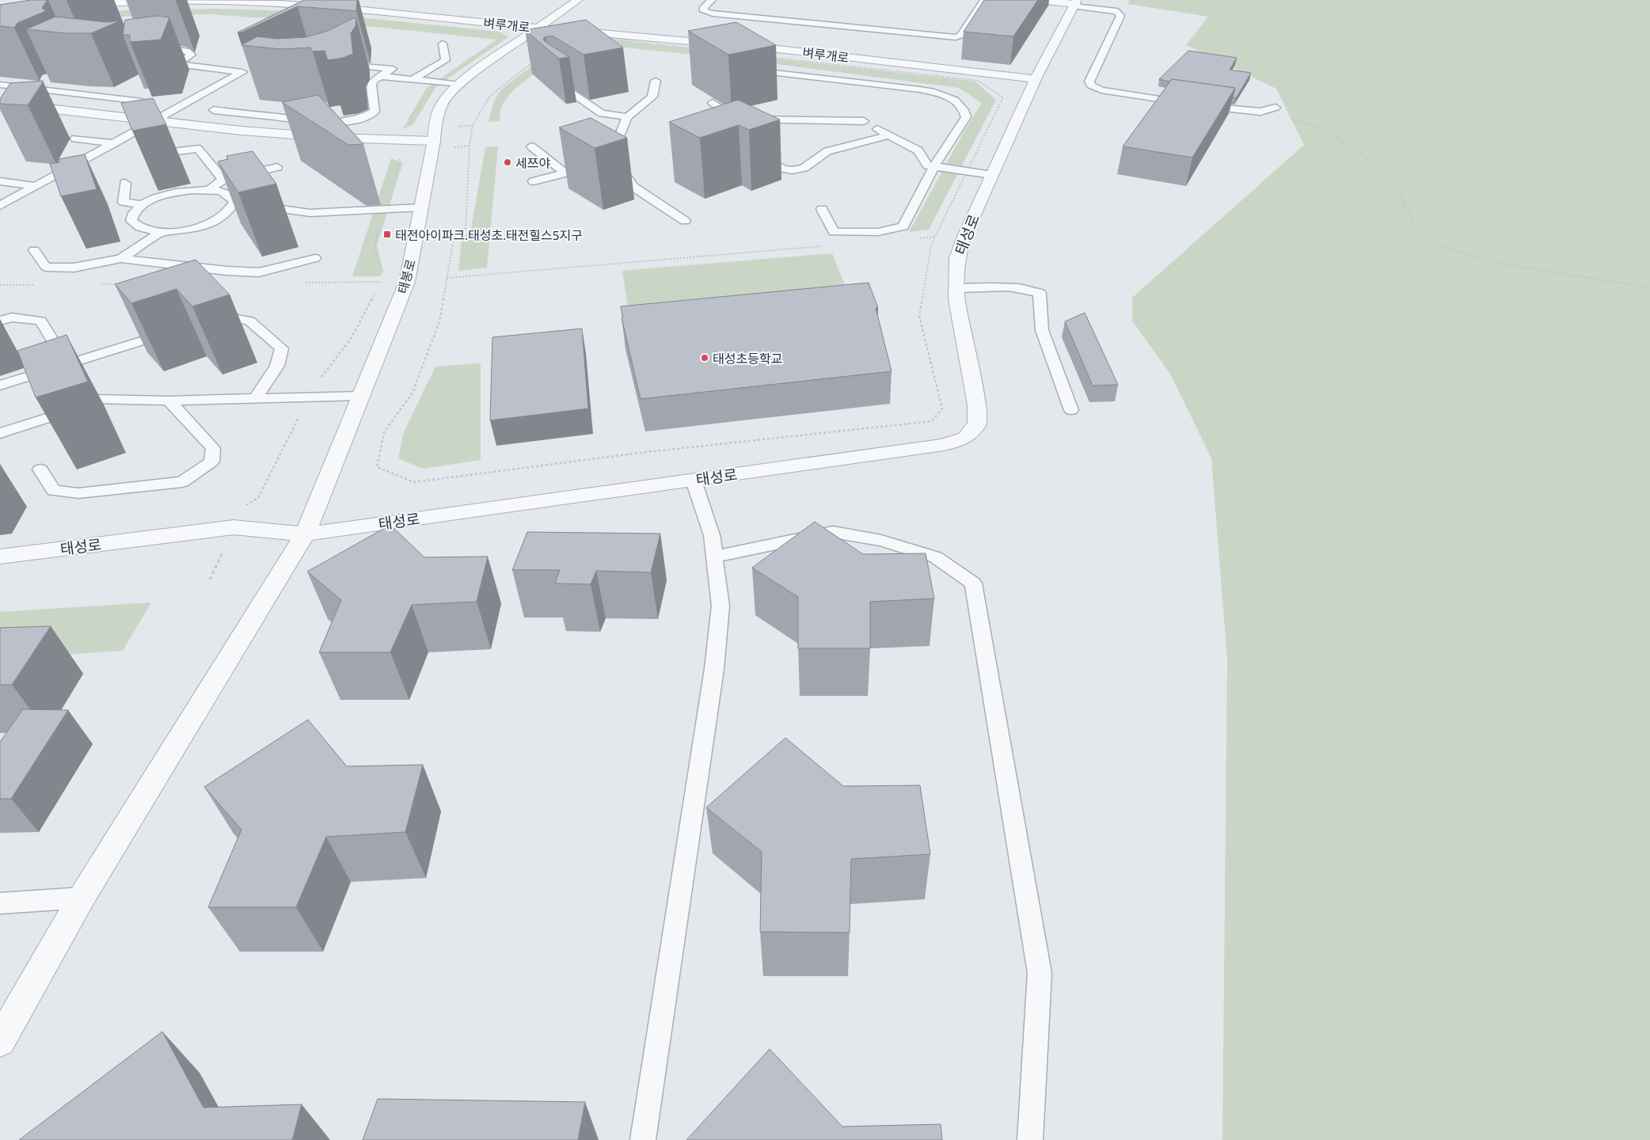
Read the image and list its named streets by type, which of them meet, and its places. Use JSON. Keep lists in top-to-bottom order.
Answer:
{
  "streets": {
    "street": ["벼루개로", "태성로", "태봉로"]
  },
  "crossings": [
    ["벼루개로", "태성로"],
    ["벼루개로", "태봉로"],
    ["태성로", "태봉로"]
  ],
  "places": {
    "other": ["세쯔야", "태성초등학교"],
    "transit": ["태전아이파크.태성초.태전힐스5지구"]
  }
}
